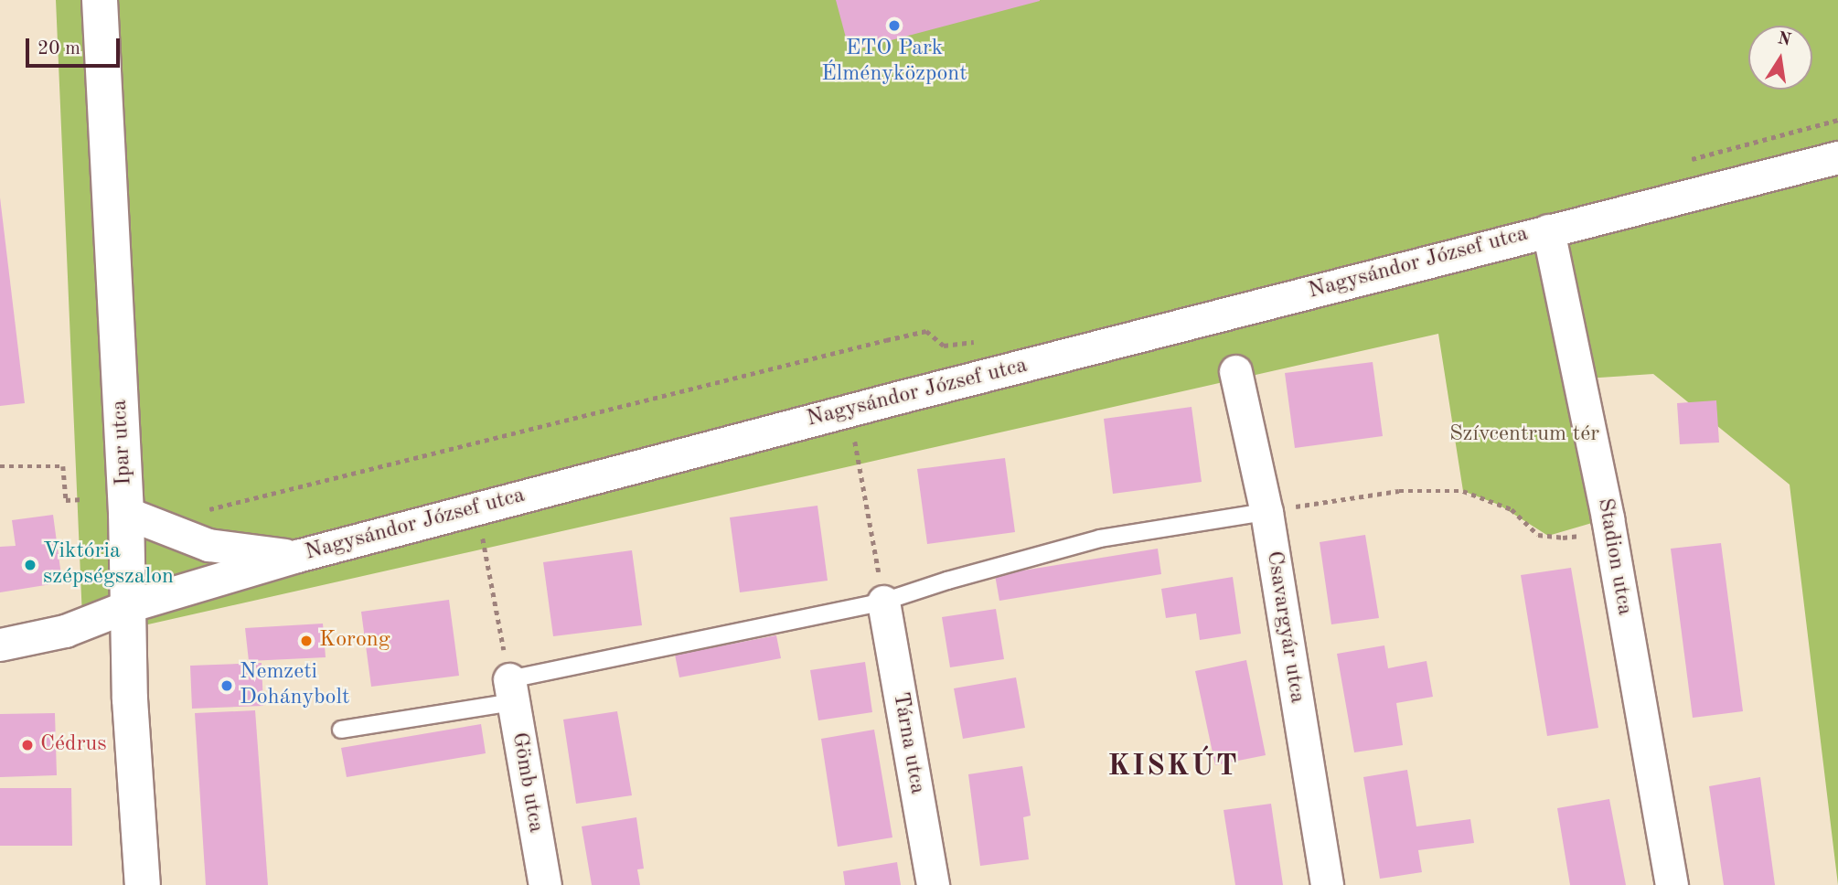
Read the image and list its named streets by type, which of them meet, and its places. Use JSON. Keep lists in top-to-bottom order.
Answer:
{
  "streets": {
    "street": [
      "Nagysándor József utca",
      "Ipar utca",
      "Stadion utca",
      "Csavargyár utca",
      "Tárna utca",
      "Gömb utca"
    ]
  },
  "crossings": [
    ["Nagysándor József utca", "Ipar utca"],
    ["Nagysándor József utca", "Stadion utca"]
  ],
  "districts": ["KISKÚT"],
  "parks": ["Szívcentrum tér"],
  "places": [
    "ETO Park Élményközpont",
    "Viktória szépségszalon",
    "Korong",
    "Nemzeti Dohánybolt",
    "Cédrus"
  ],
  "scale_bar": "20 m",
  "north": "top"
}
